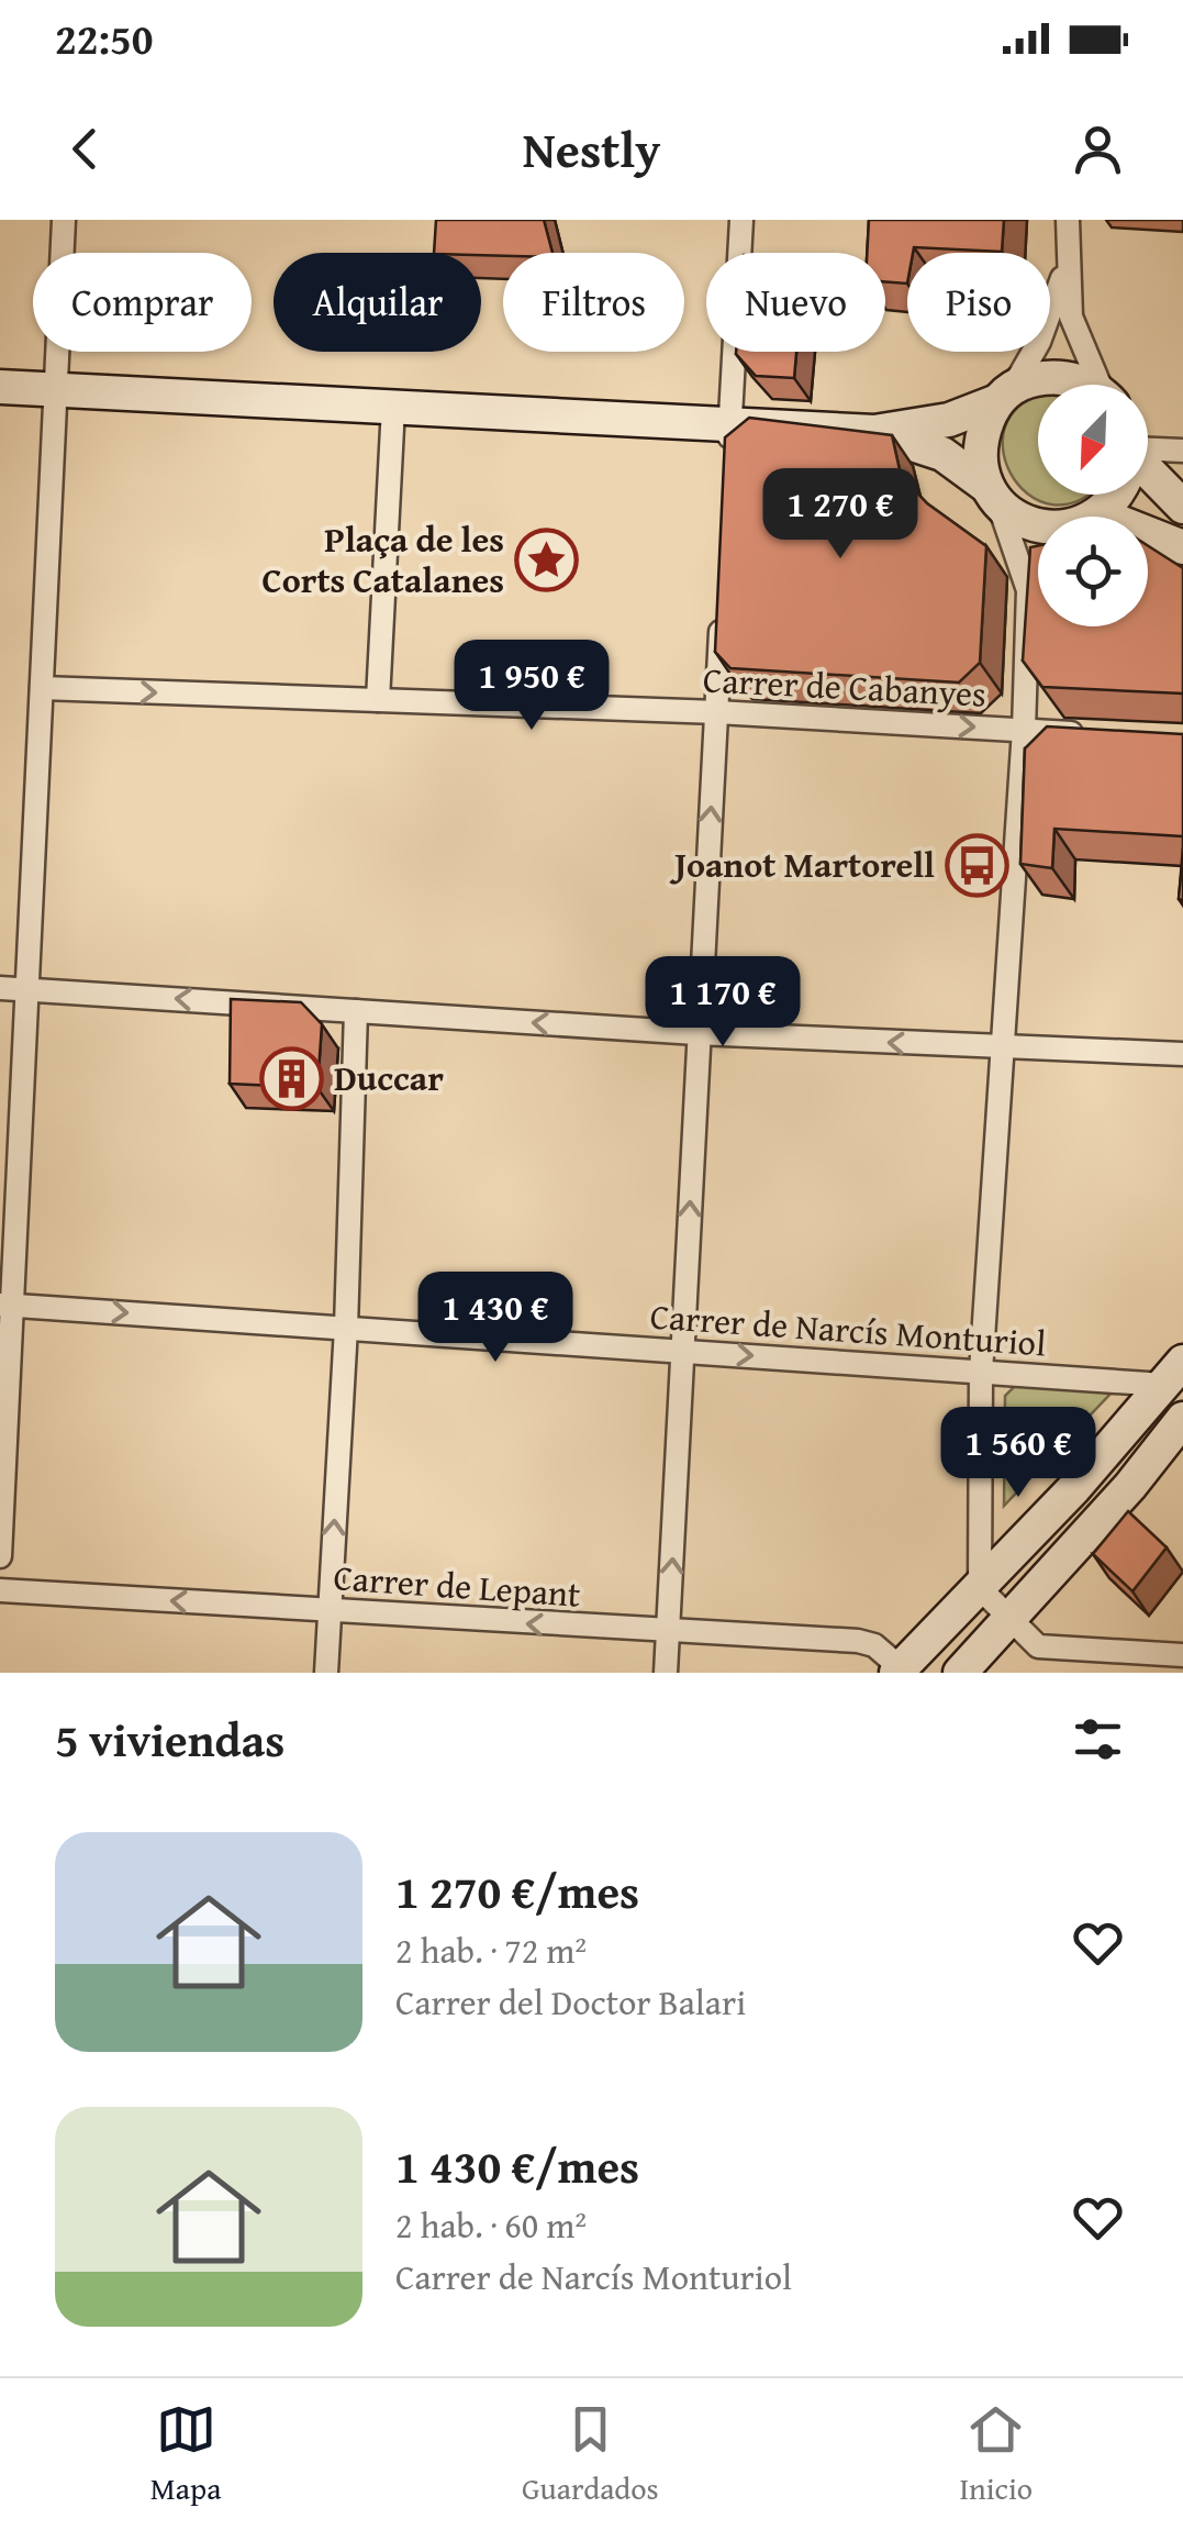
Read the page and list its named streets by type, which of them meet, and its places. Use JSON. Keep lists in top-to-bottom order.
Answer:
{
  "streets": {
    "street": ["Carrer de Cabanyes", "Carrer de Narcís Monturiol", "Carrer de Lepant"]
  },
  "one_way": ["Carrer de Cabanyes", "Carrer de Narcís Monturiol", "Carrer de Lepant"],
  "places": {
    "place": ["Plaça de les Corts Catalanes"],
    "bus stop": ["Joanot Martorell"],
    "building": ["Duccar"]
  },
  "north": "bottom left",
  "page": {
    "status": "22:50",
    "header": "Nestly",
    "chip": [
      "Comprar",
      "Alquilar",
      "Filtros",
      "Nuevo",
      "Piso"
    ],
    "price": [
      "1 270 €",
      "1 950 €",
      "1 170 €",
      "1 430 €",
      "1 560 €"
    ],
    "heading": "5 viviendas",
    "list": [
      {
        "name": "1 270 €/mes",
        "note": "2 hab. · 72 m² · Carrer del Doctor Balari"
      },
      {
        "name": "1 430 €/mes",
        "note": "2 hab. · 60 m² · Carrer de Narcís Monturiol"
      }
    ],
    "tabs": ["Mapa", "Guardados", "Inicio"]
  }
}
